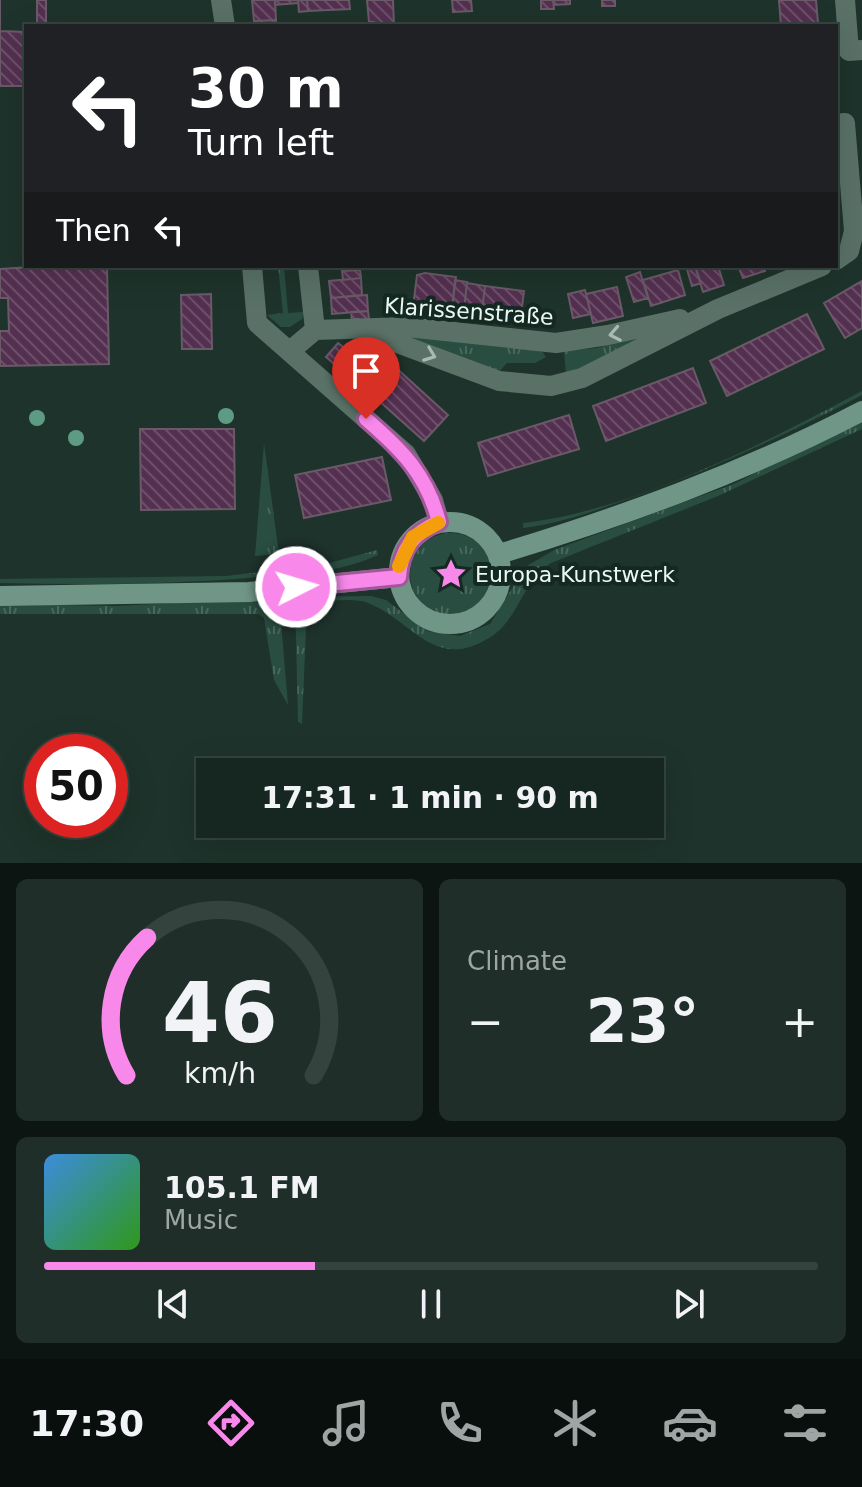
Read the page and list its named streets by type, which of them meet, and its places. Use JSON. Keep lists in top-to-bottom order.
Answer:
{
  "streets": {
    "street": ["Klarissenstraße"]
  },
  "places": {
    "place": ["Europa-Kunstwerk"]
  },
  "page": {
    "turn": ["30 m", "Turn left"],
    "then": "Then",
    "limit": "50",
    "trip": "17:31 · 1 min · 90 m",
    "tile": "Climate",
    "heat": ["−", "23°", "+"],
    "song": ["105.1 FM", "Music"],
    "tabs": "17:30",
    "gauge": ["46", "km/h"]
  }
}
